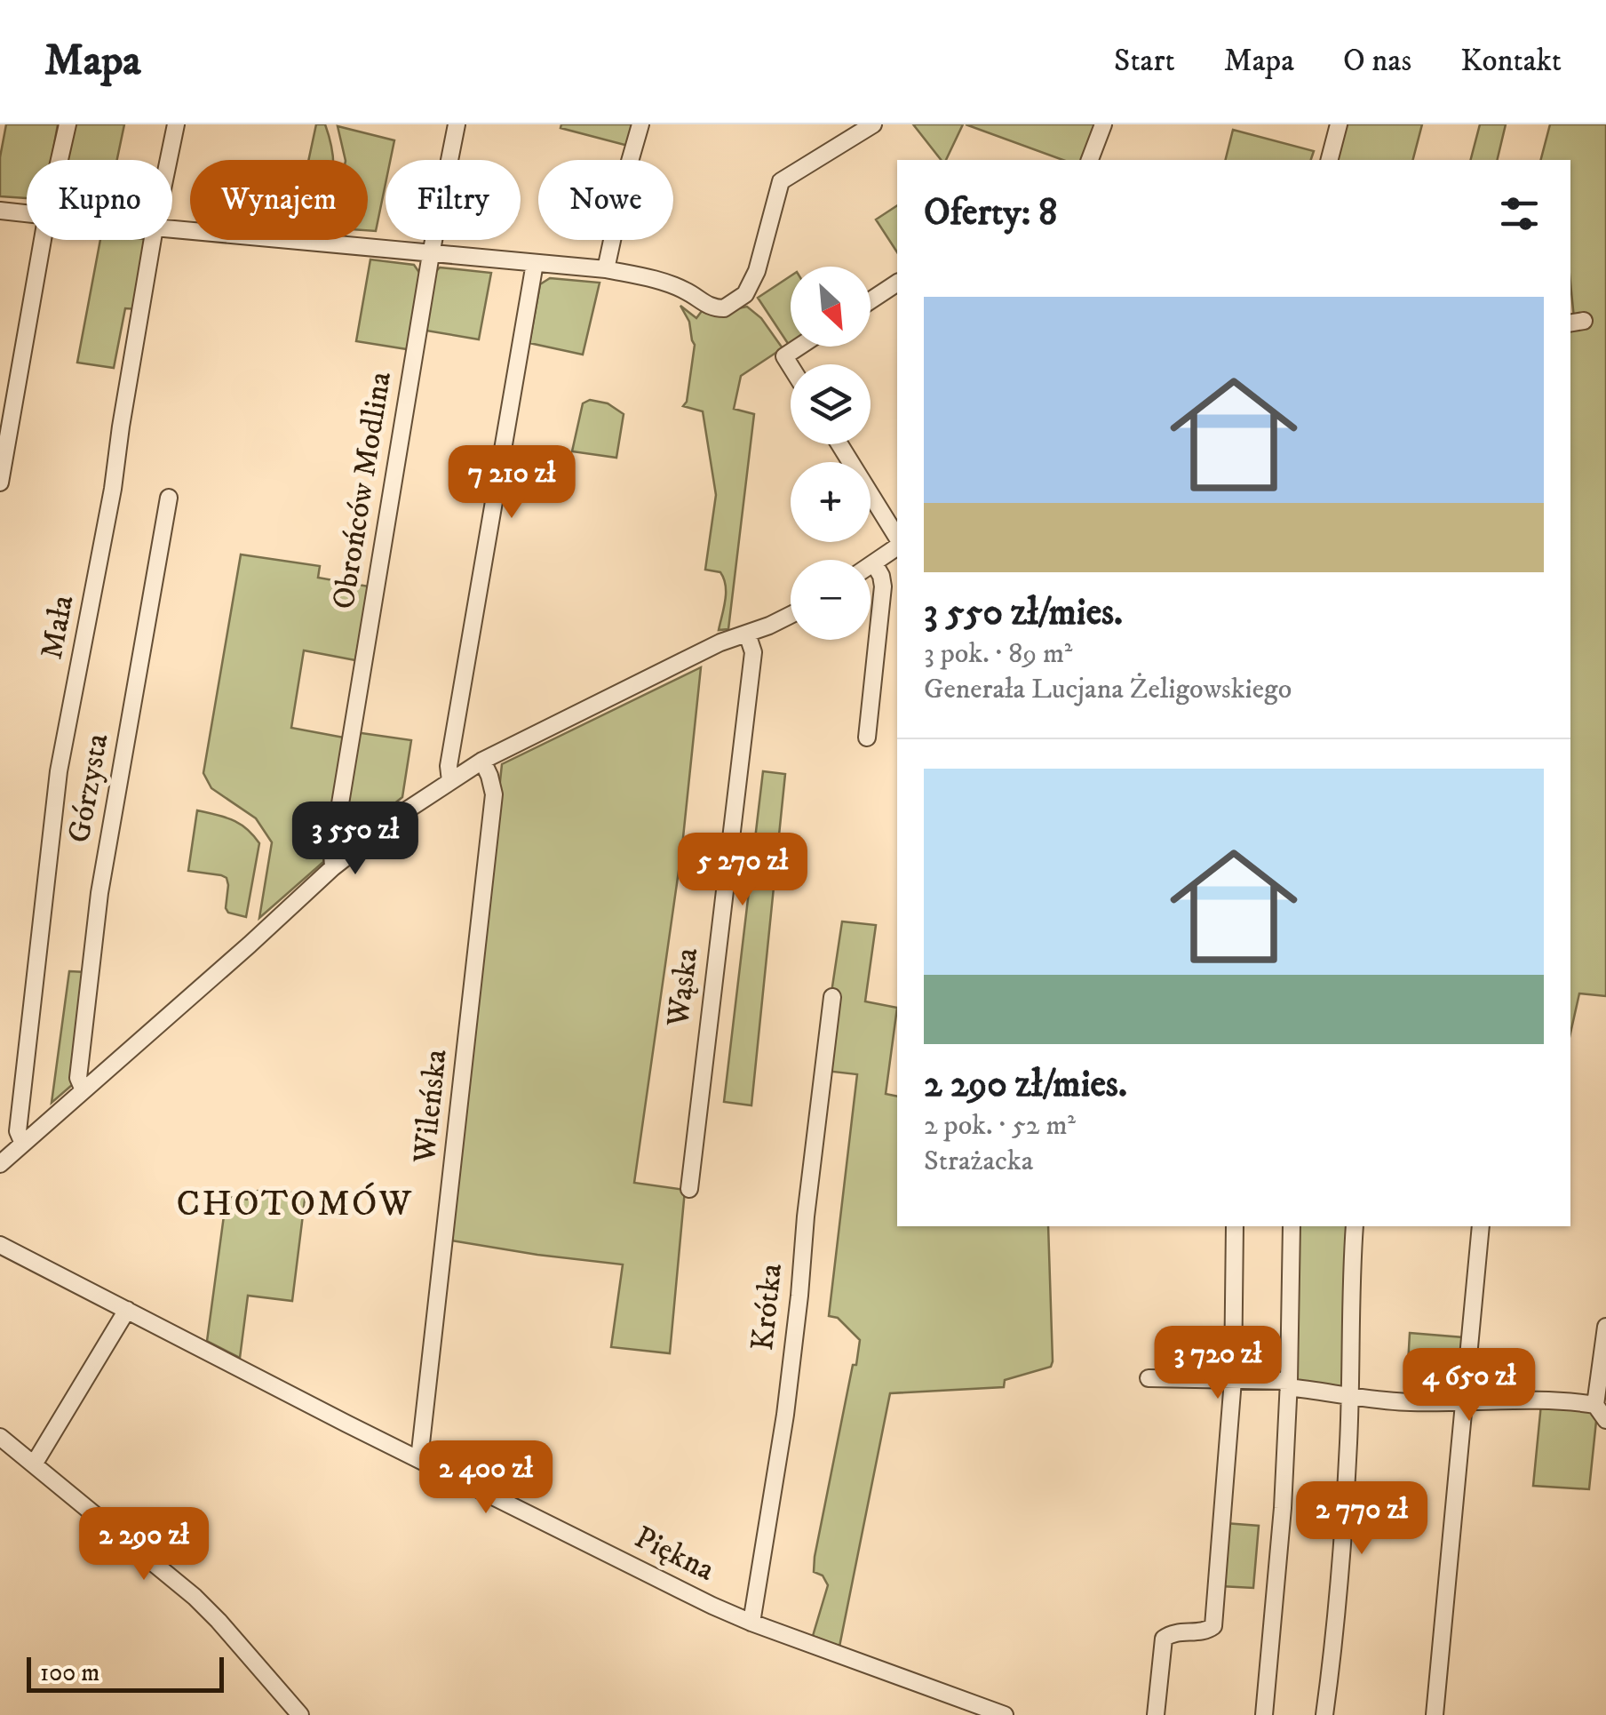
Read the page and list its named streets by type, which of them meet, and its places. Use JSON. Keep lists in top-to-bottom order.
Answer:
{
  "streets": {
    "street": [
      "Obrońców Modlina",
      "Mała",
      "Górzysta",
      "Wąska",
      "Wileńska",
      "Krótka",
      "Piękna"
    ]
  },
  "crossings": [
    ["Wileńska", "Piękna"],
    ["Krótka", "Piękna"]
  ],
  "districts": ["CHOTOMÓW"],
  "scale_bar": "100 m",
  "north": "bottom right",
  "page": {
    "header": "Mapa",
    "nav": [
      "Start",
      "Mapa",
      "O nas",
      "Kontakt"
    ],
    "chip": [
      "Kupno",
      "Wynajem",
      "Filtry",
      "Nowe"
    ],
    "heading": "Oferty: 8",
    "map_buttons": ["+", "−"],
    "list": [
      {
        "name": "3 550 zł/mies.",
        "note": "3 pok. · 89 m² · Generała Lucjana Żeligowskiego"
      },
      {
        "name": "2 290 zł/mies.",
        "note": "2 pok. · 52 m² · Strażacka"
      }
    ],
    "price": [
      "7 210 zł",
      "3 550 zł",
      "5 270 zł",
      "3 720 zł",
      "4 650 zł",
      "2 400 zł",
      "2 770 zł",
      "2 290 zł"
    ],
    "scale": "100 m"
  }
}
